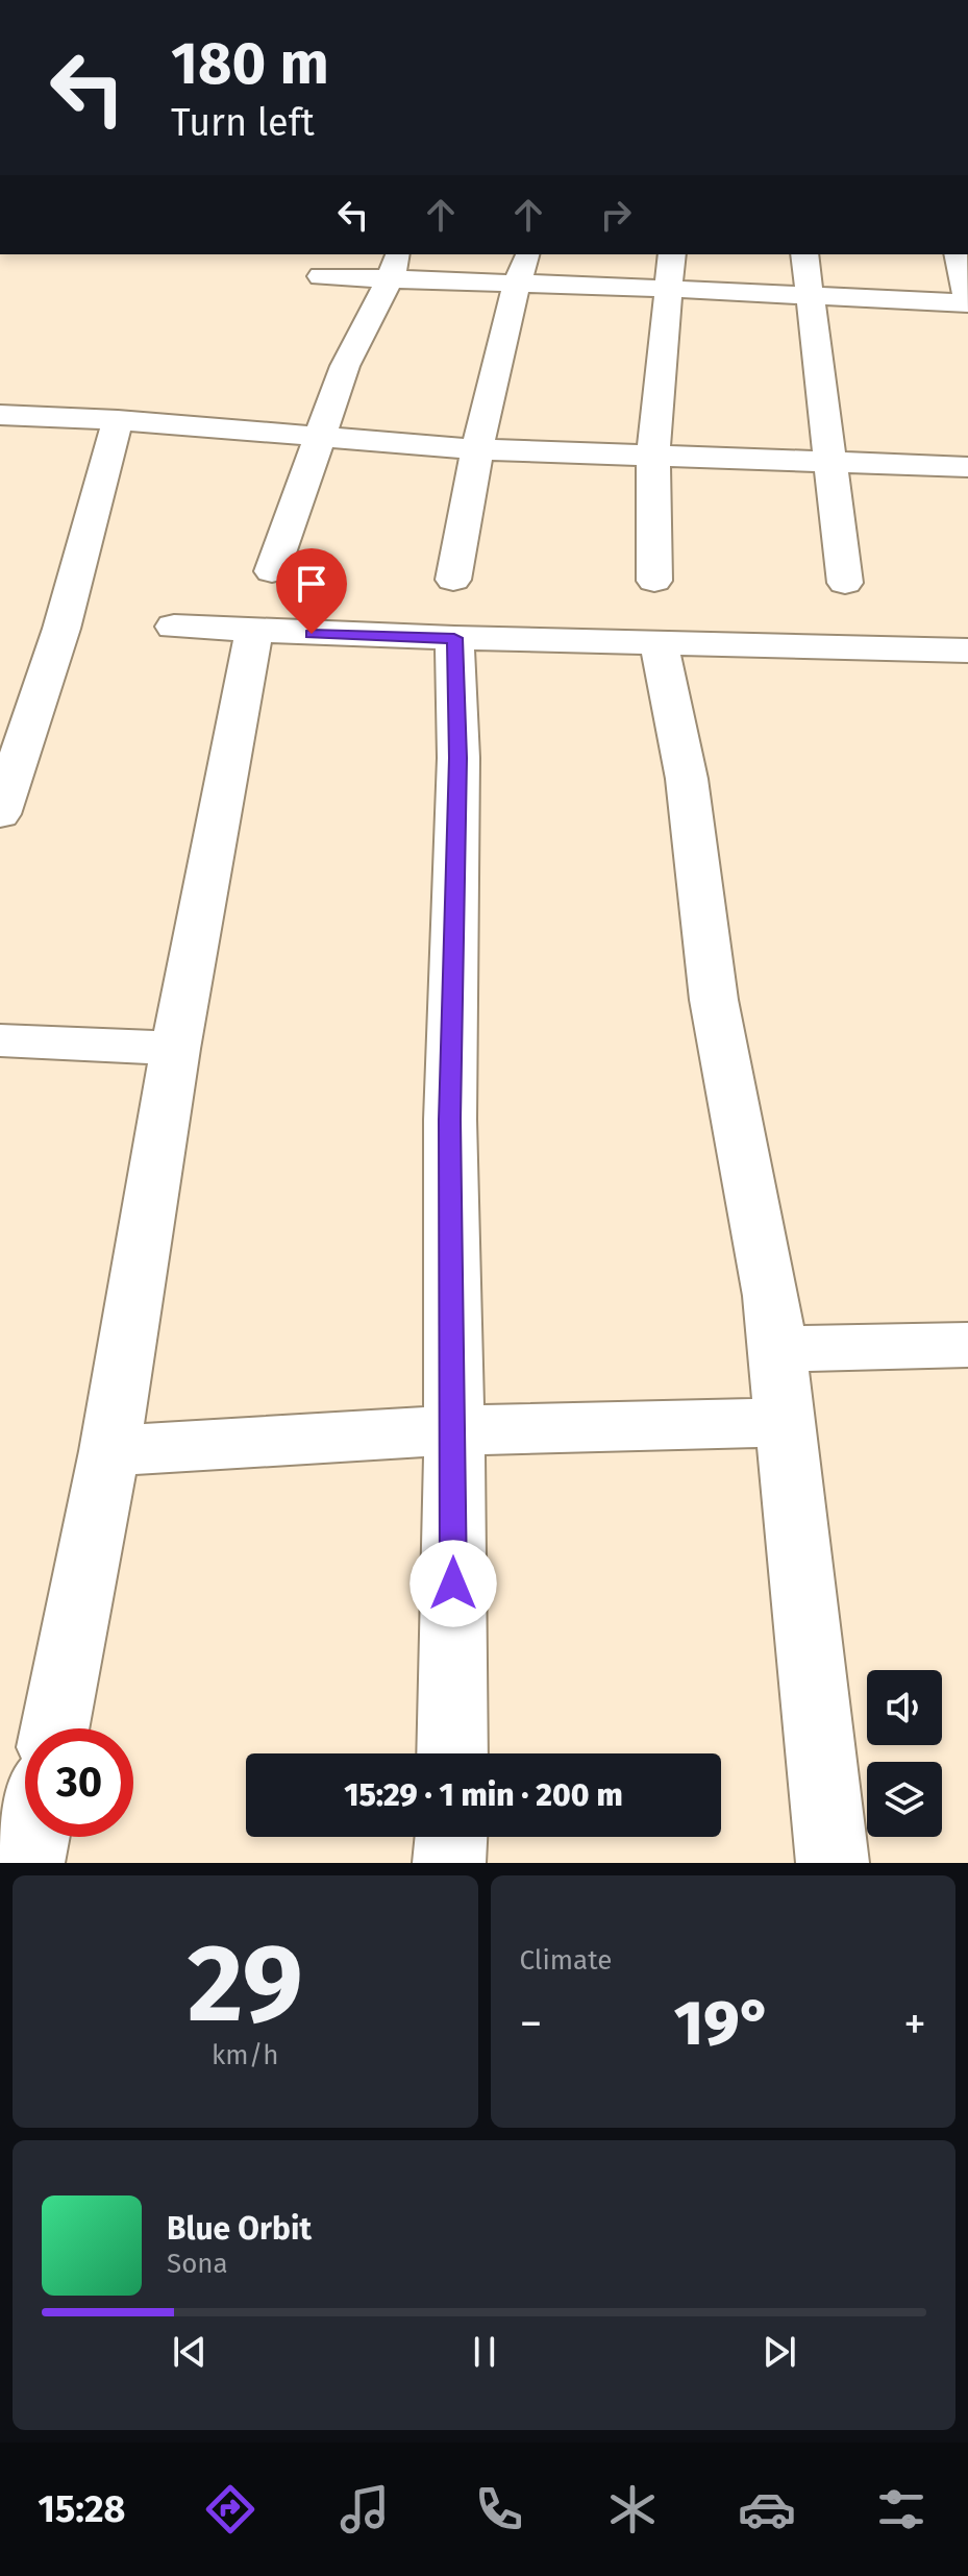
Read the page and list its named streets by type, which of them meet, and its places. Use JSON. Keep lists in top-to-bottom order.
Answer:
{
  "page": {
    "turn": ["180 m", "Turn left"],
    "limit": "30",
    "trip": "15:29 · 1 min · 200 m",
    "tile": [
      ["29", "km/h"],
      "Climate"
    ],
    "heat": ["−", "19°", "+"],
    "song": ["Blue Orbit", "Sona"],
    "tabs": "15:28"
  }
}
